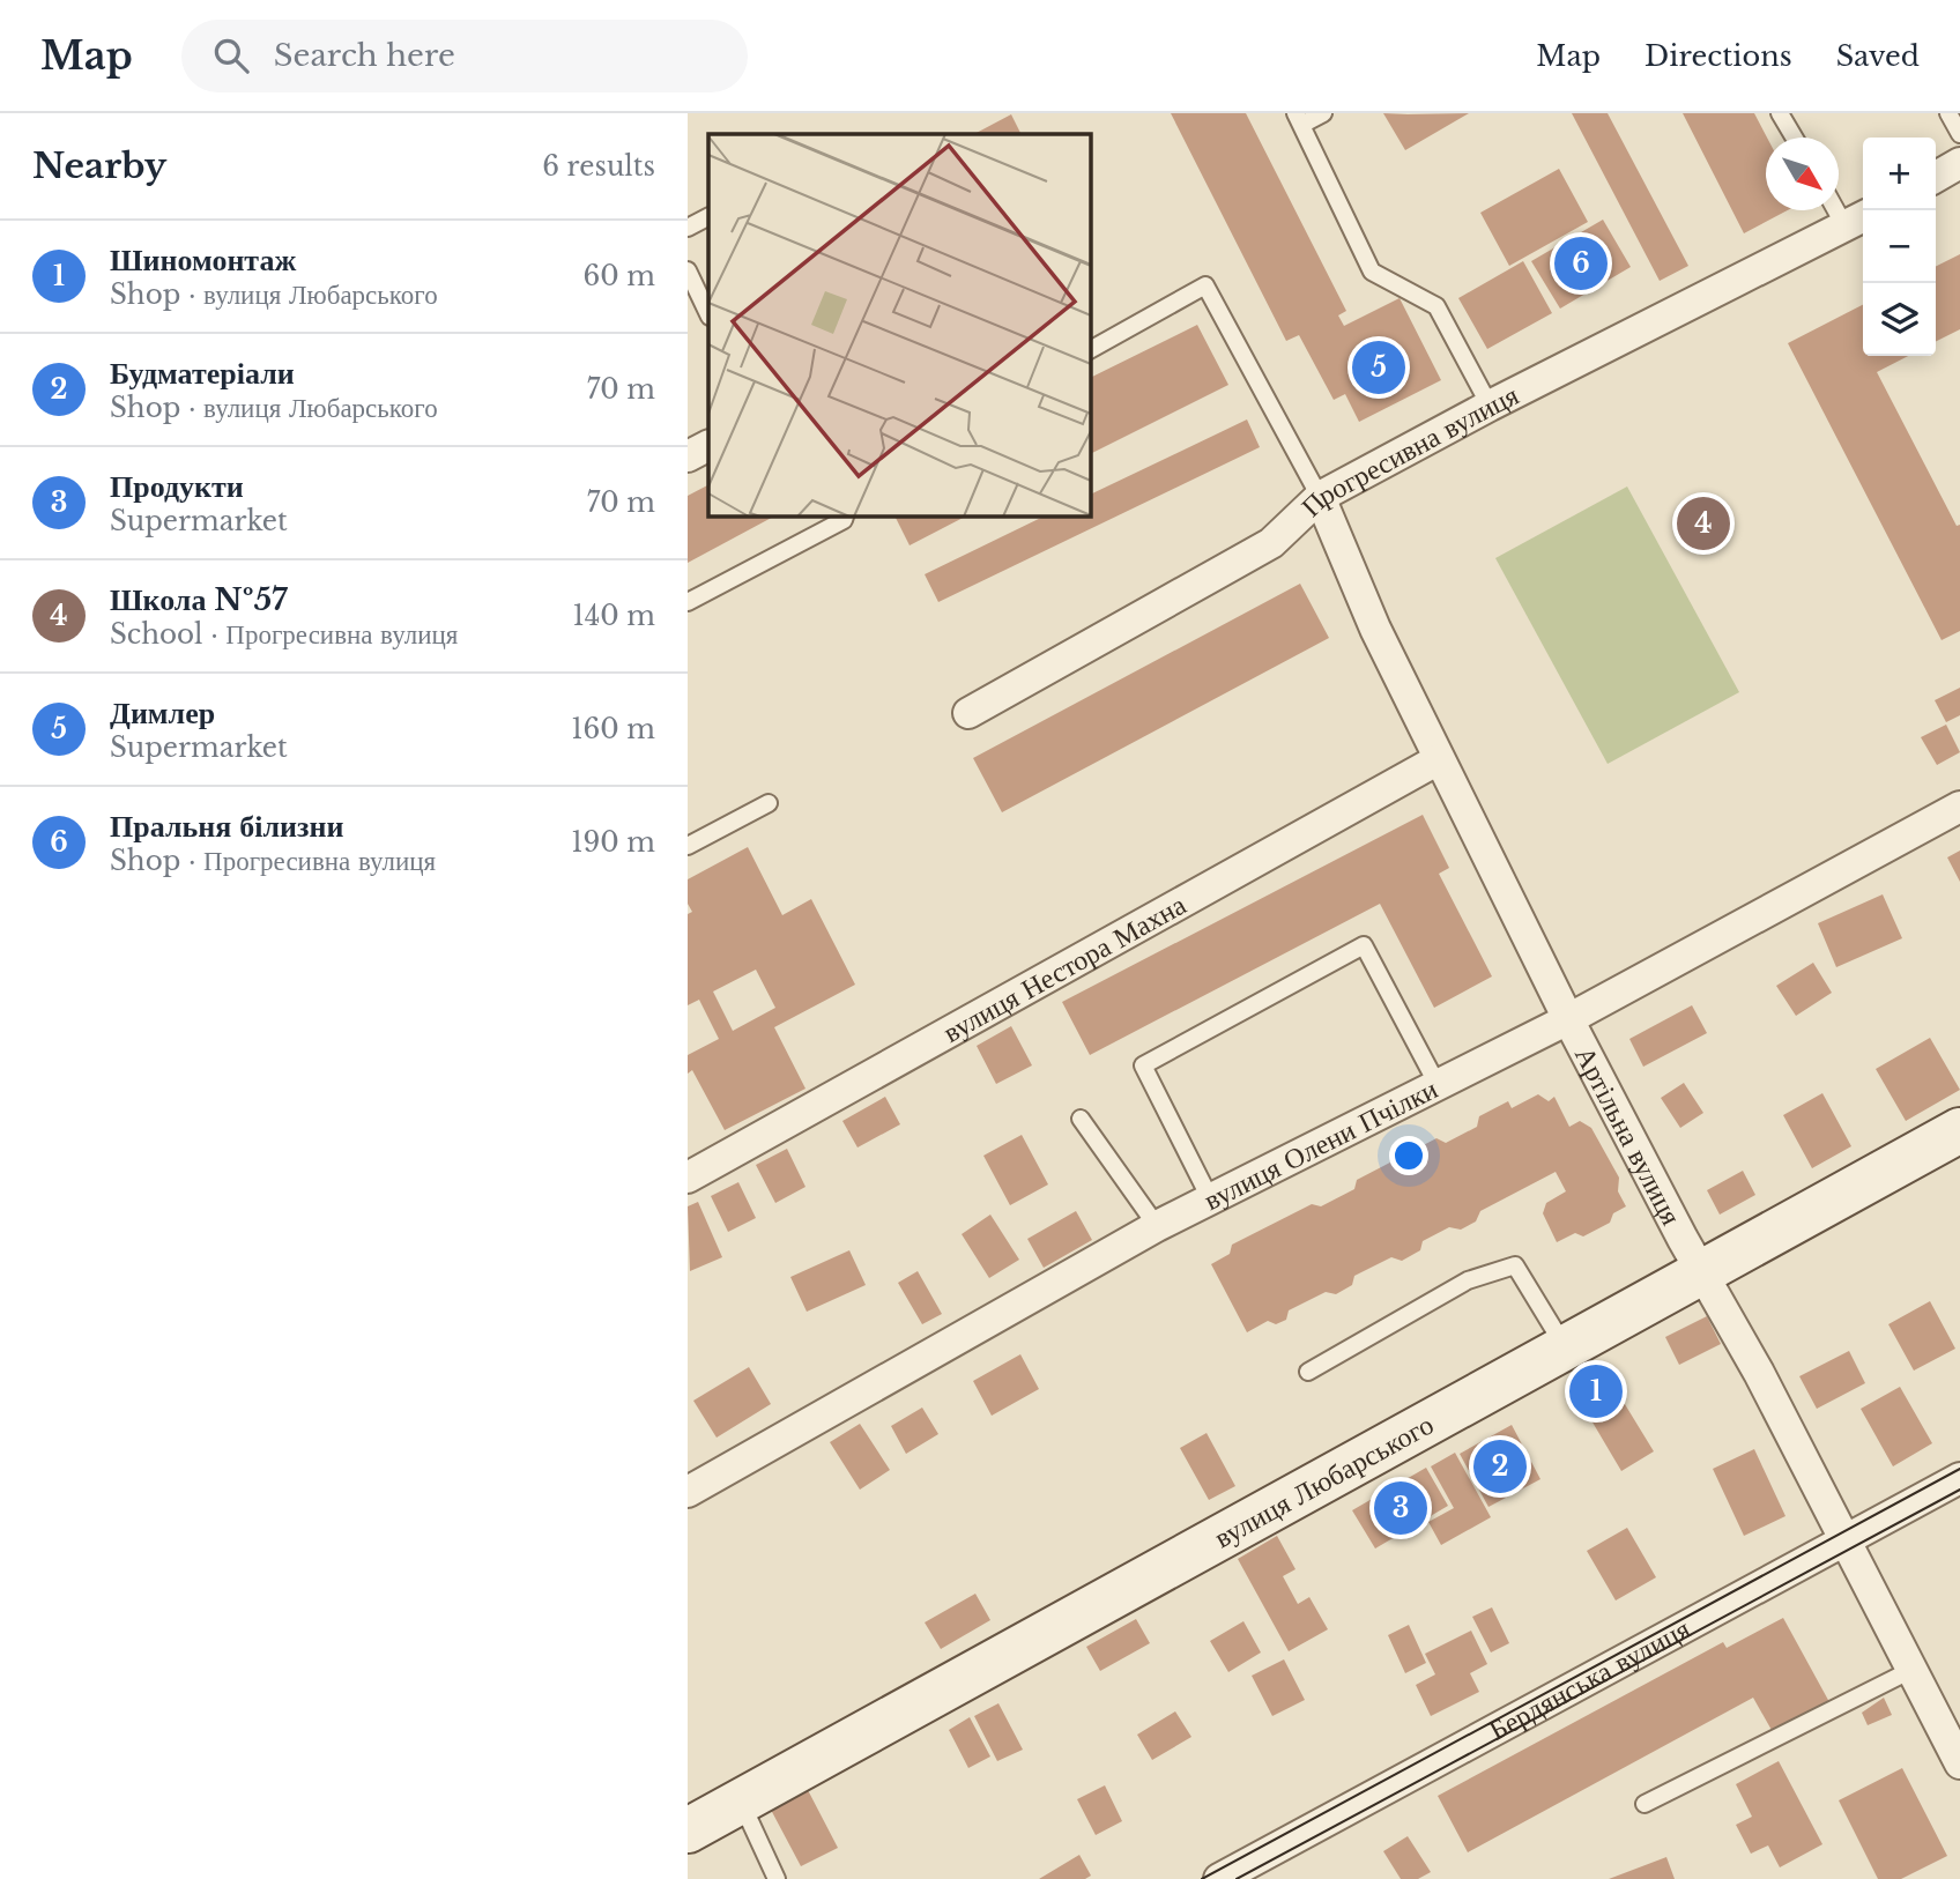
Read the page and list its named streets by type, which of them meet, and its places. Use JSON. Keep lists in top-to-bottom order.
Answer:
{
  "streets": {
    "main road": ["вулиця Любарського"],
    "street": [
      "Прогресивна вулиця",
      "вулиця Нестора Махна",
      "Артільна вулиця",
      "вулиця Олени Пчілки",
      "Бердянська вулиця"
    ]
  },
  "crossings": [
    ["Прогресивна вулиця", "Артільна вулиця"],
    ["вулиця Нестора Махна", "Артільна вулиця"],
    ["Артільна вулиця", "вулиця Олени Пчілки"],
    ["Артільна вулиця", "вулиця Любарського"],
    ["Артільна вулиця", "Бердянська вулиця"]
  ],
  "north": "bottom right",
  "page": {
    "header": "Map",
    "search": "Search here",
    "nav": ["Map", "Directions", "Saved"],
    "heading": ["Nearby", "6 results"],
    "map_buttons": ["+", "−"],
    "list": [
      {
        "mark": "1",
        "name": "Шиномонтаж",
        "note": "Shop · вулиця Любарського",
        "value": "60 m"
      },
      {
        "mark": "2",
        "name": "Будматеріали",
        "note": "Shop · вулиця Любарського",
        "value": "70 m"
      },
      {
        "mark": "3",
        "name": "Продукти",
        "note": "Supermarket",
        "value": "70 m"
      },
      {
        "mark": "4",
        "name": "Школа №57",
        "note": "School · Прогресивна вулиця",
        "value": "140 m"
      },
      {
        "mark": "5",
        "name": "Димлер",
        "note": "Supermarket",
        "value": "160 m"
      },
      {
        "mark": "6",
        "name": "Пральня білизни",
        "note": "Shop · Прогресивна вулиця",
        "value": "190 m"
      }
    ],
    "pins": [
      "6",
      "5",
      "4",
      "1",
      "2",
      "3"
    ]
  }
}
